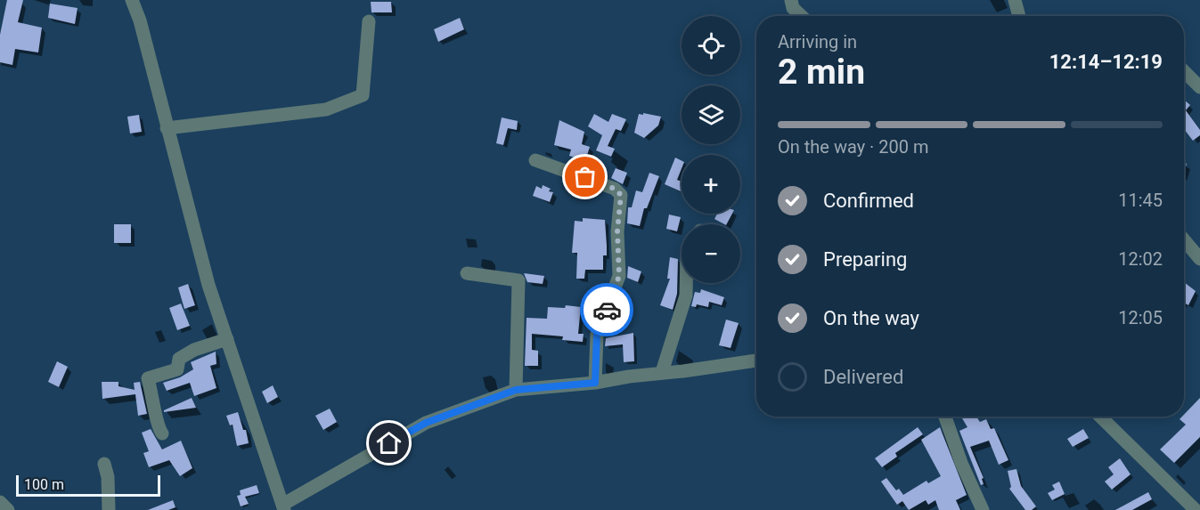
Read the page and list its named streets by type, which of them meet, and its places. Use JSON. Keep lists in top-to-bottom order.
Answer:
{
  "scale_bar": "100 m",
  "page": {
    "map_buttons": ["+", "−"],
    "heading": ["2 min", "Arriving in", "12:14–12:19"],
    "bar": "On the way · 200 m",
    "list": [
      ["Confirmed", "11:45"],
      ["Preparing", "12:02"],
      ["On the way", "12:05"],
      "Delivered"
    ],
    "scale": "100 m"
  }
}
